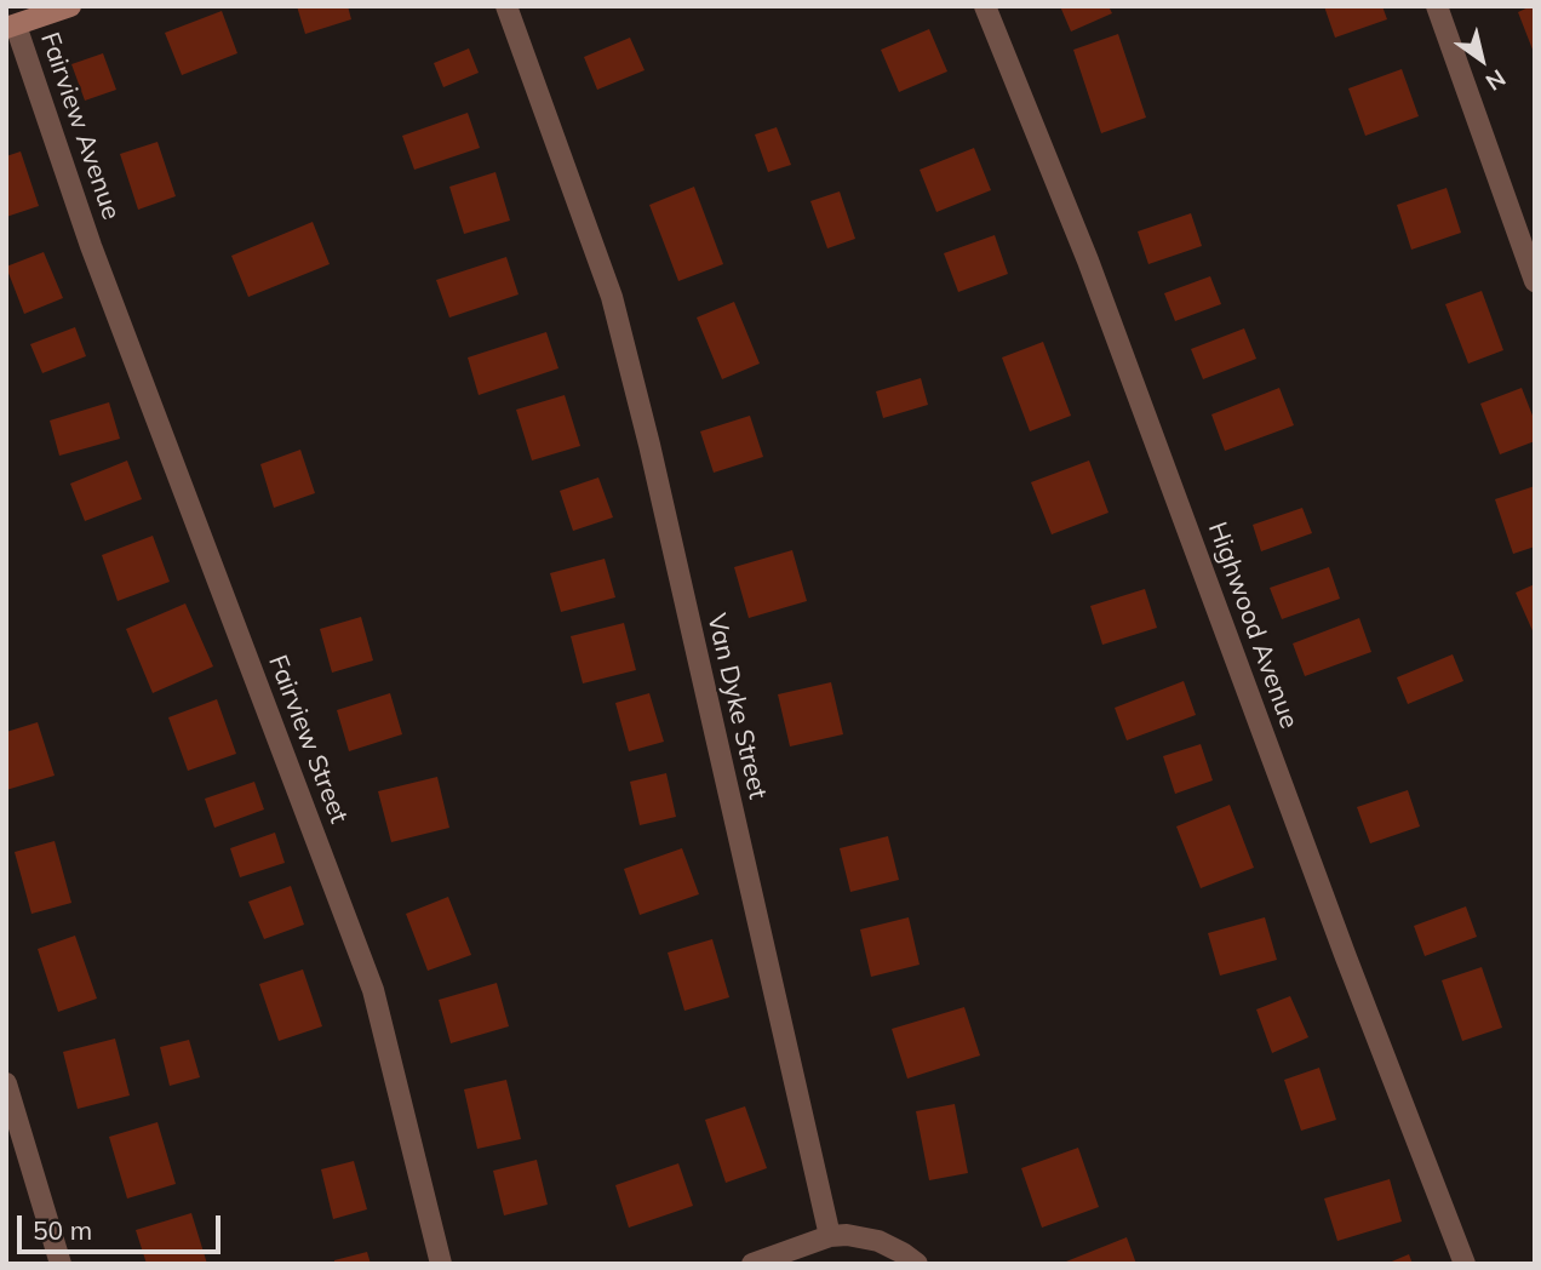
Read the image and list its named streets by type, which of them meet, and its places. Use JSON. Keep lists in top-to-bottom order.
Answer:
{
  "streets": {
    "street": [
      "Fairview Avenue",
      "Highwood Avenue",
      "Van Dyke Street",
      "Fairview Street"
    ]
  },
  "crossings": [
    ["Fairview Avenue", "Fairview Street"]
  ],
  "scale_bar": "50 m",
  "north": "bottom right"
}
